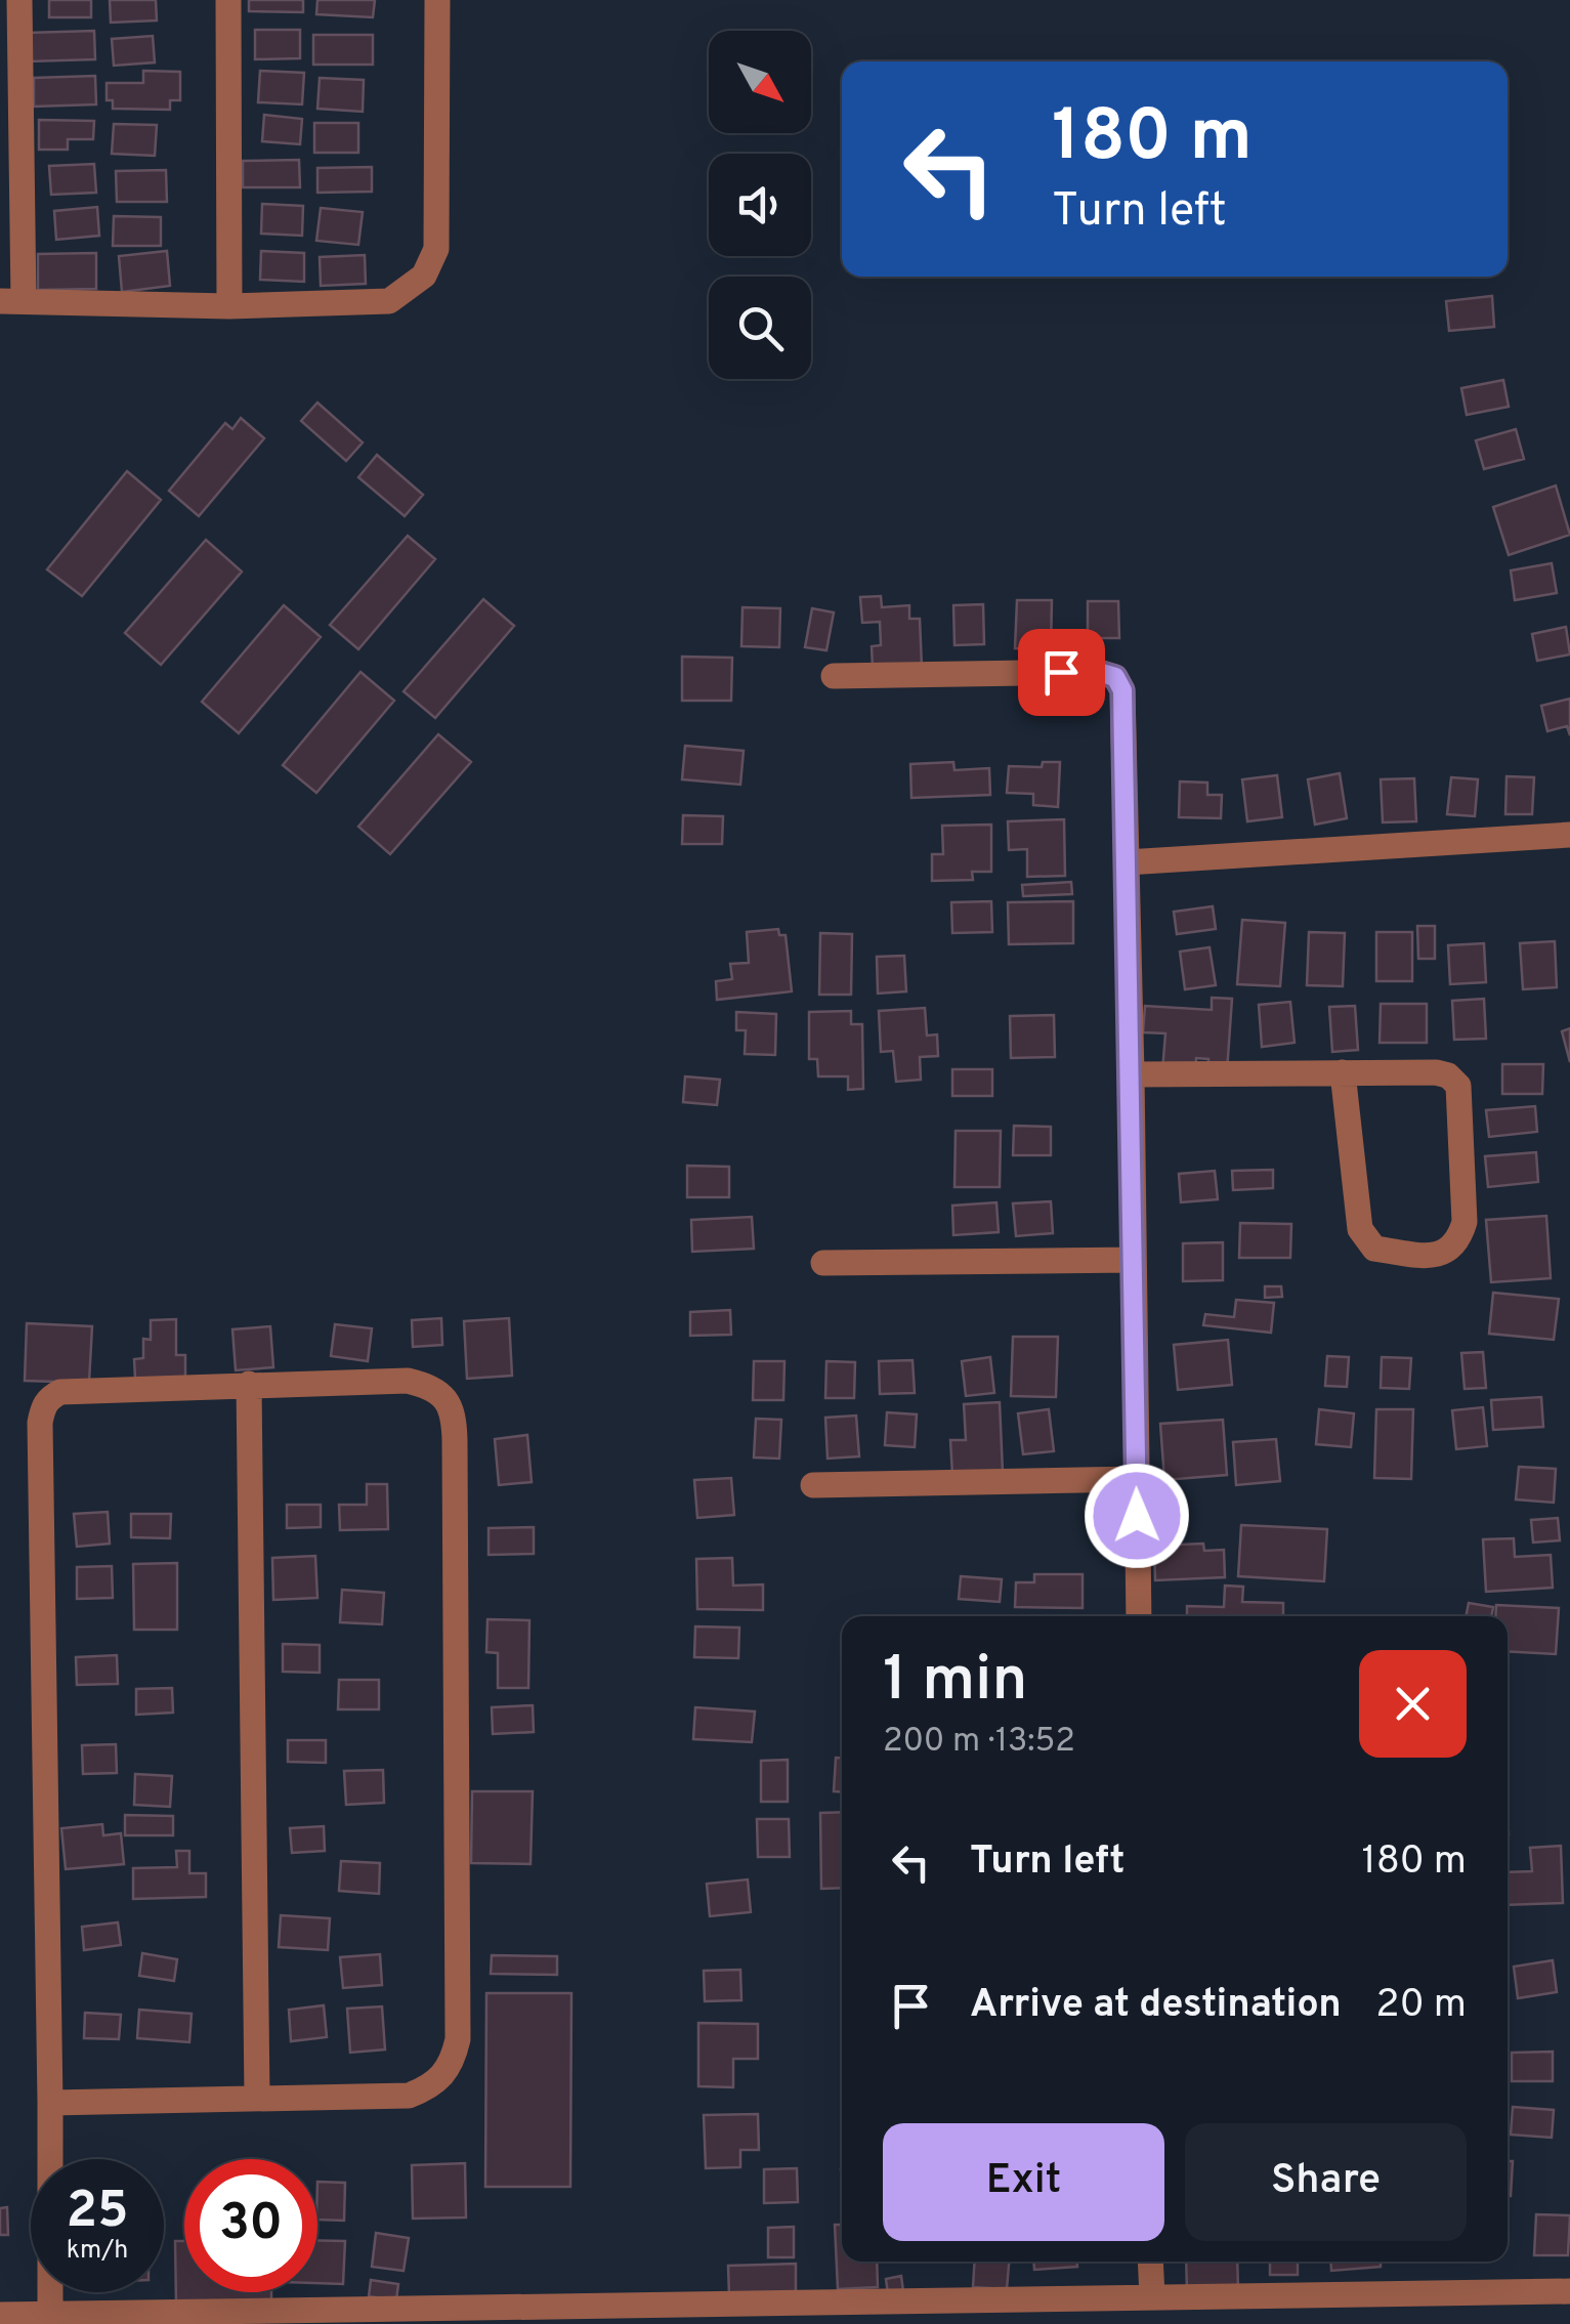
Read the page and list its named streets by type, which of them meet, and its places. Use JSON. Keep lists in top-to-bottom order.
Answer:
{
  "north": "bottom right",
  "page": {
    "turn": ["180 m", "Turn left"],
    "heading": ["1 min", "200 m · 13:52"],
    "list": [
      {
        "name": "Turn left",
        "value": "180 m"
      },
      {
        "name": "Arrive at destination",
        "value": "20 m"
      }
    ],
    "buttons": ["Exit", "Share"],
    "speed": "25 km/h",
    "limit": "30"
  }
}
